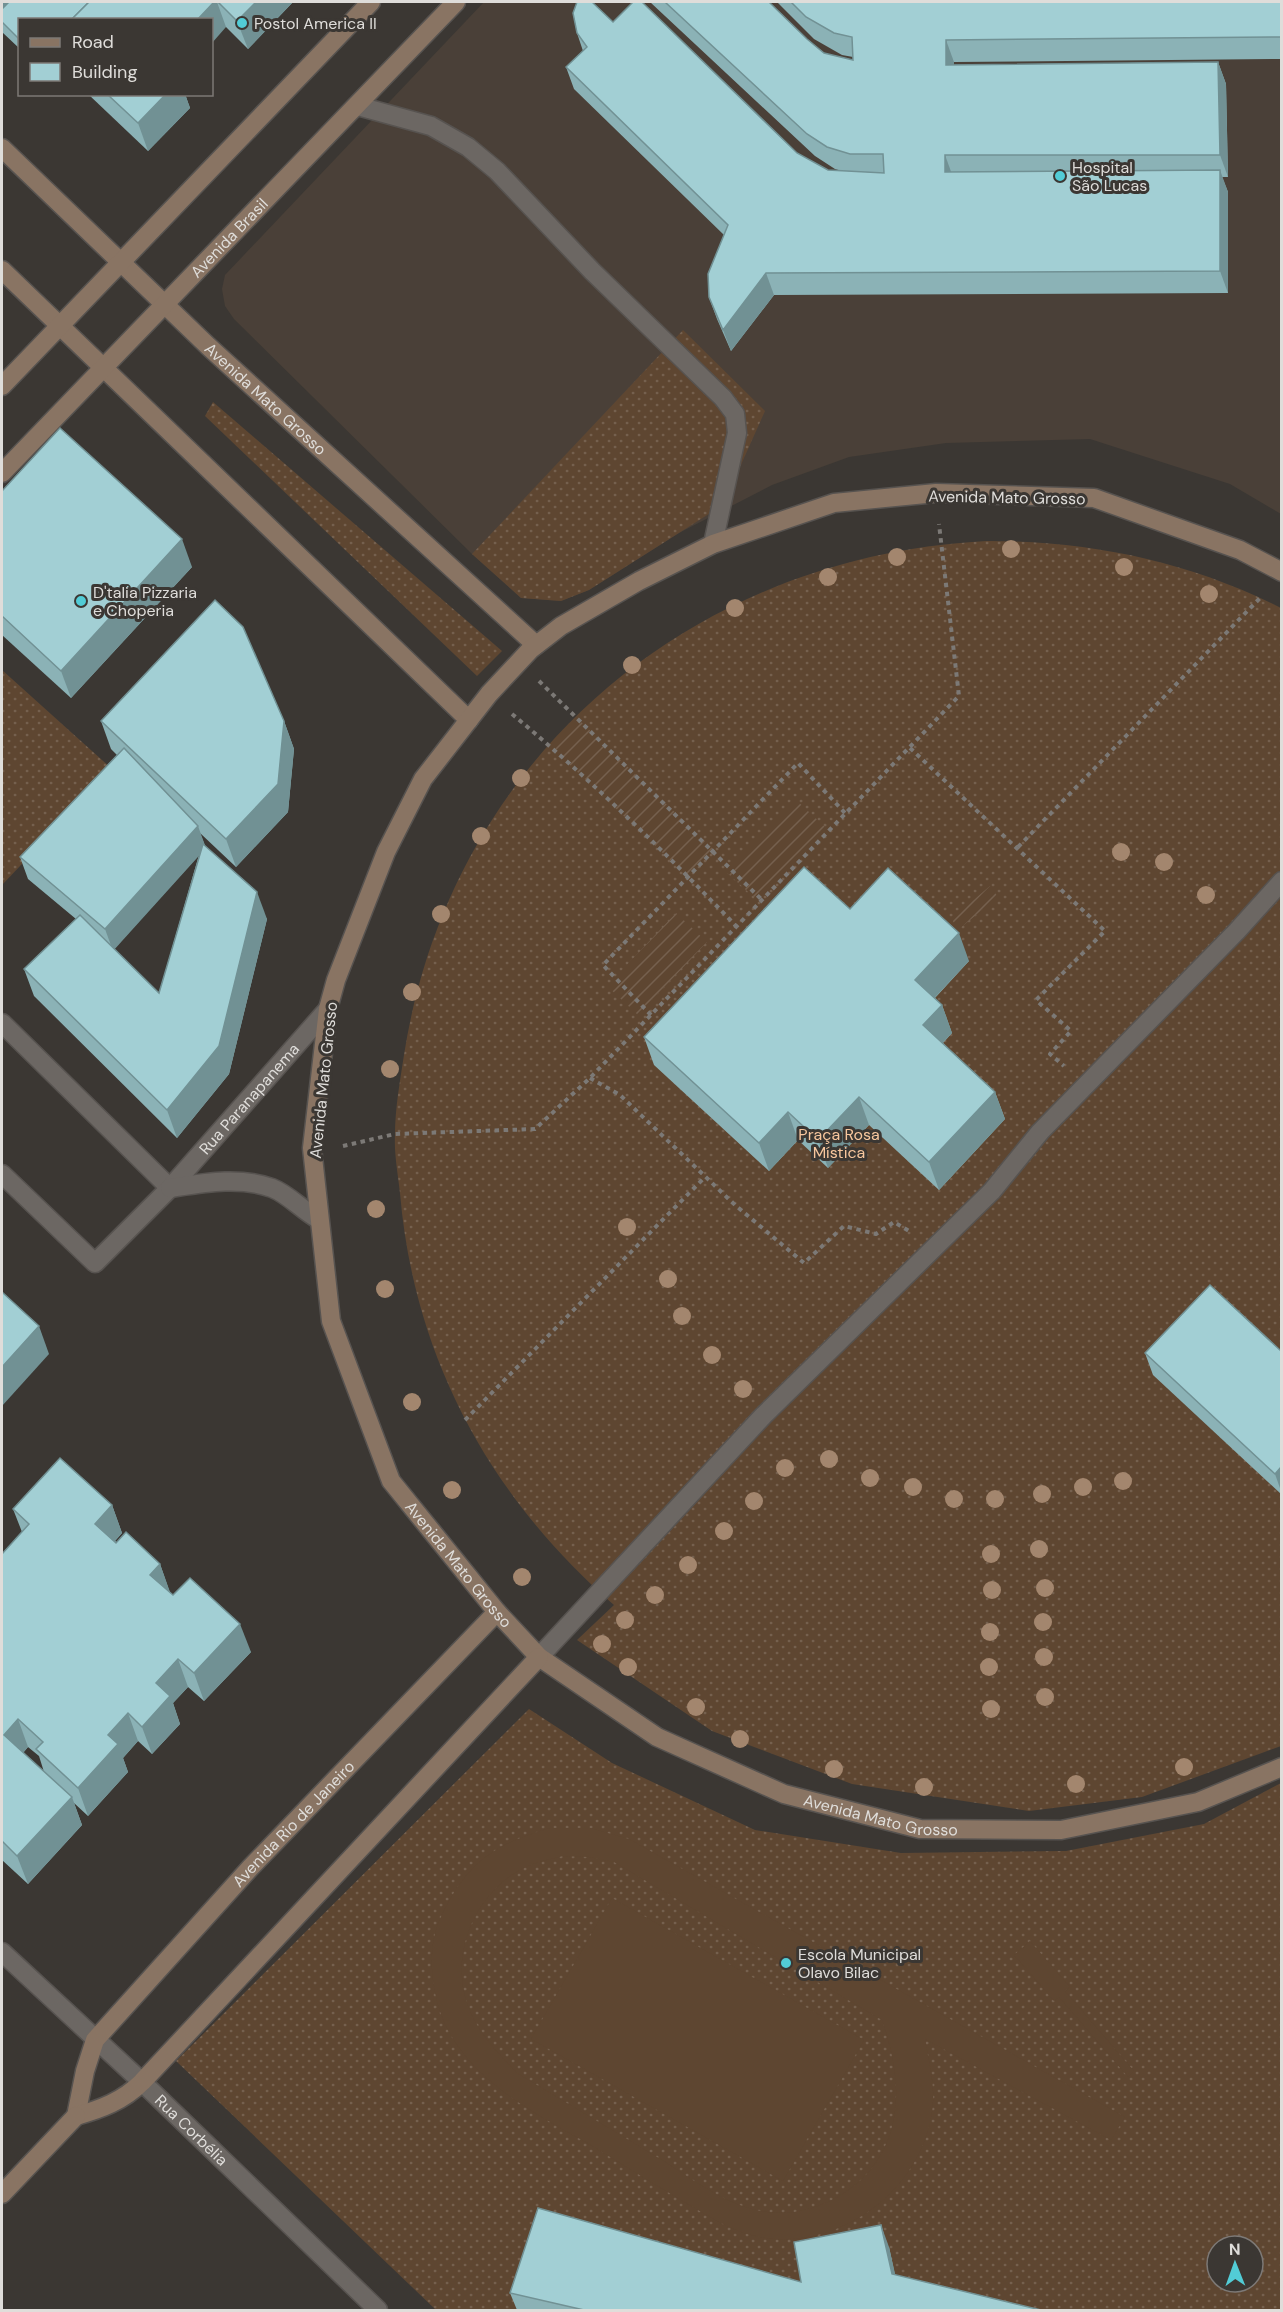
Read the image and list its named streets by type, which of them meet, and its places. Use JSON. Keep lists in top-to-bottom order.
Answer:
{
  "streets": {
    "main road": ["Avenida Brasil", "Avenida Mato Grosso", "Avenida Rio de Janeiro"],
    "street": ["Rua Paranapanema", "Rua Corbélia"]
  },
  "crossings": [
    ["Avenida Brasil", "Avenida Mato Grosso"],
    ["Avenida Mato Grosso", "Rua Paranapanema"],
    ["Avenida Mato Grosso", "Avenida Rio de Janeiro"],
    ["Avenida Rio de Janeiro", "Rua Corbélia"]
  ],
  "parks": ["Praça Rosa Mística"],
  "places": [
    "Postol America II",
    "Hospital São Lucas",
    "D'talia Pizzaria e Choperia",
    "Escola Municipal Olavo Bilac"
  ],
  "legend": ["Road", "Building"],
  "north": "top"
}
